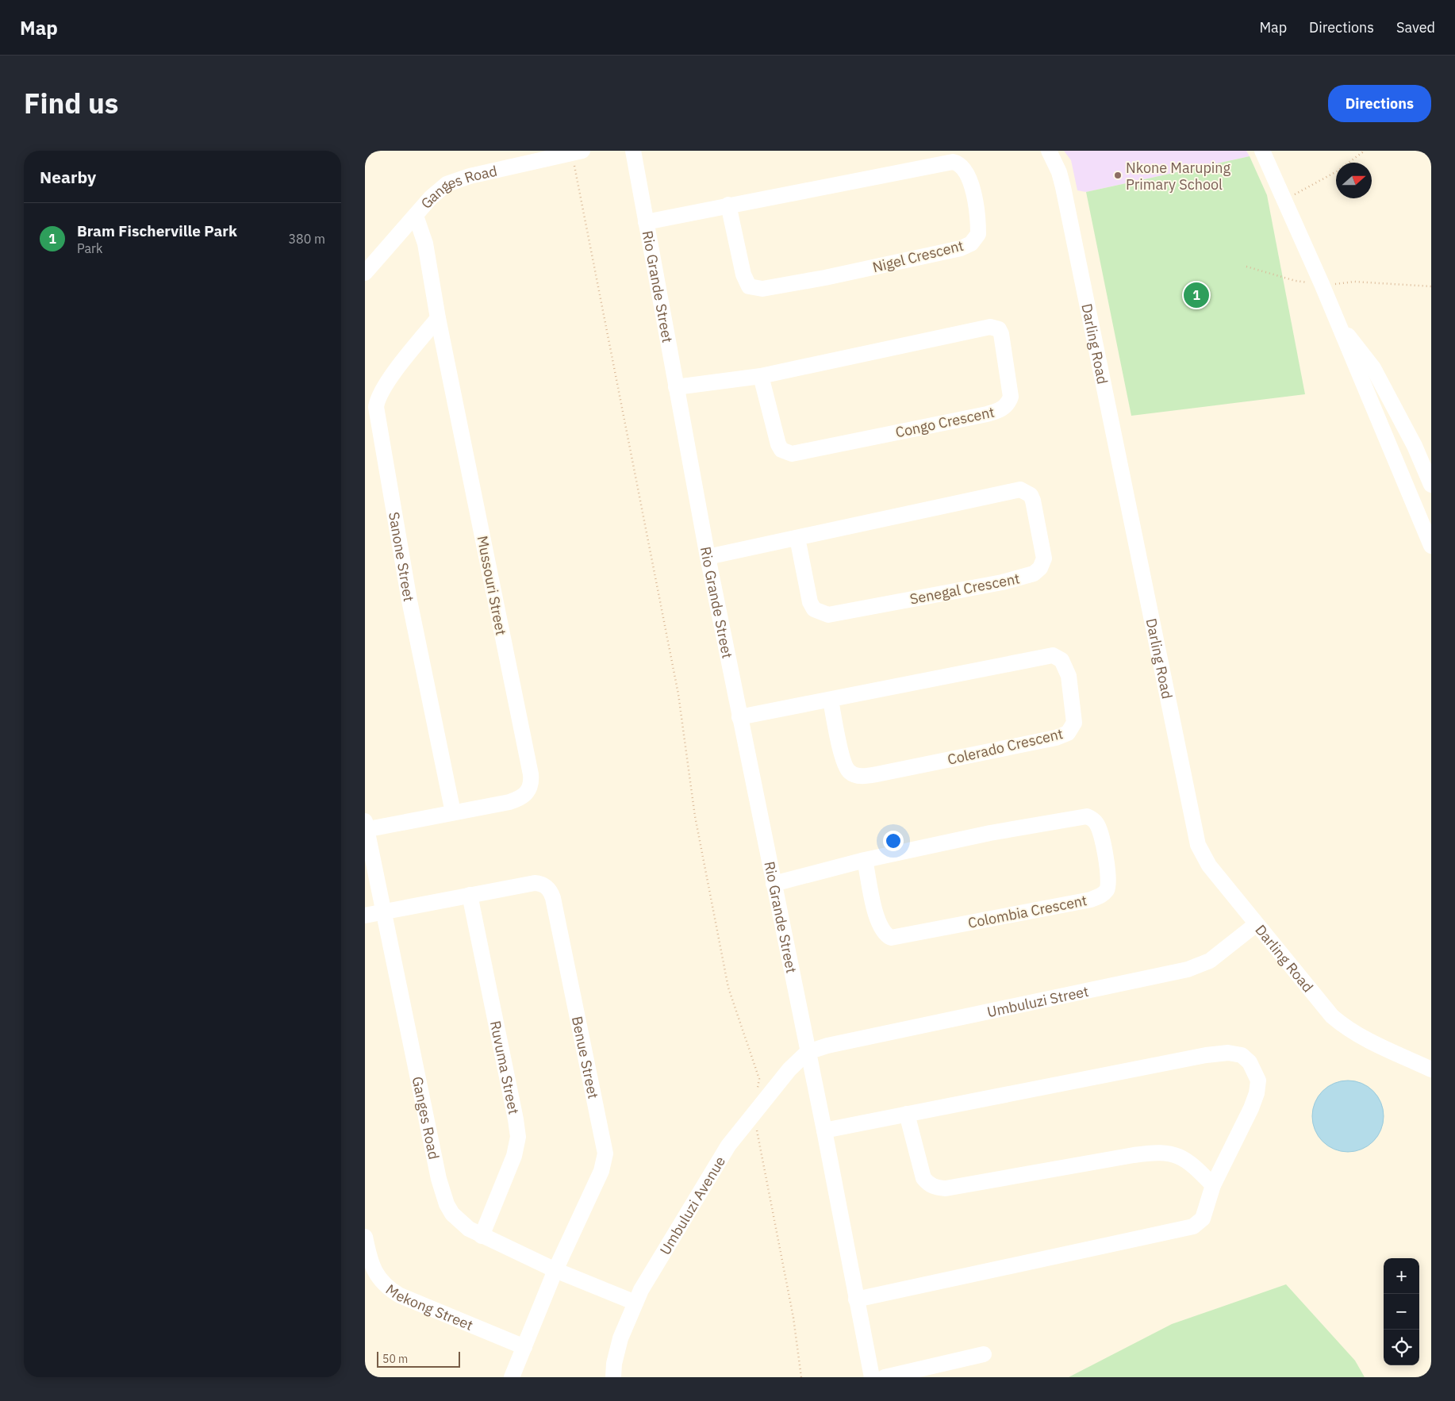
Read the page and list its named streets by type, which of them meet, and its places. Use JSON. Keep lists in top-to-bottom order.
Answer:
{
  "streets": {
    "street": [
      "Ganges Road",
      "Nigel Crescent",
      "Rio Grande Street",
      "Darling Road",
      "Congo Crescent",
      "Sanone Street",
      "Mussouri Street",
      "Senegal Crescent",
      "Colerado Crescent",
      "Colombia Crescent",
      "Umbuluzi Street",
      "Benue Street",
      "Ruvuma Street",
      "Umbuluzi Avenue",
      "Mekong Street"
    ]
  },
  "crossings": [
    ["Ganges Road", "Mussouri Street"],
    ["Ganges Road", "Benue Street"],
    ["Ganges Road", "Ruvuma Street"],
    ["Ganges Road", "Umbuluzi Avenue"],
    ["Nigel Crescent", "Rio Grande Street"],
    ["Rio Grande Street", "Congo Crescent"],
    ["Rio Grande Street", "Senegal Crescent"],
    ["Rio Grande Street", "Colerado Crescent"],
    ["Rio Grande Street", "Colombia Crescent"],
    ["Rio Grande Street", "Umbuluzi Street"],
    ["Rio Grande Street", "Umbuluzi Avenue"],
    ["Darling Road", "Umbuluzi Street"],
    ["Sanone Street", "Mussouri Street"],
    ["Umbuluzi Street", "Umbuluzi Avenue"],
    ["Benue Street", "Ruvuma Street"],
    ["Benue Street", "Mekong Street"]
  ],
  "places": ["Nkone Maruping Primary School"],
  "scale_bar": "50 m",
  "north": "right",
  "page": {
    "header": "Map",
    "nav": ["Map", "Directions", "Saved"],
    "title": "Find us",
    "buttons": "Directions",
    "heading": "Nearby",
    "list": [
      {
        "mark": "1",
        "name": "Bram Fischerville Park",
        "note": "Park",
        "value": "380 m"
      }
    ],
    "pins": "1",
    "map_buttons": ["+", "−"],
    "scale": "50 m"
  }
}
